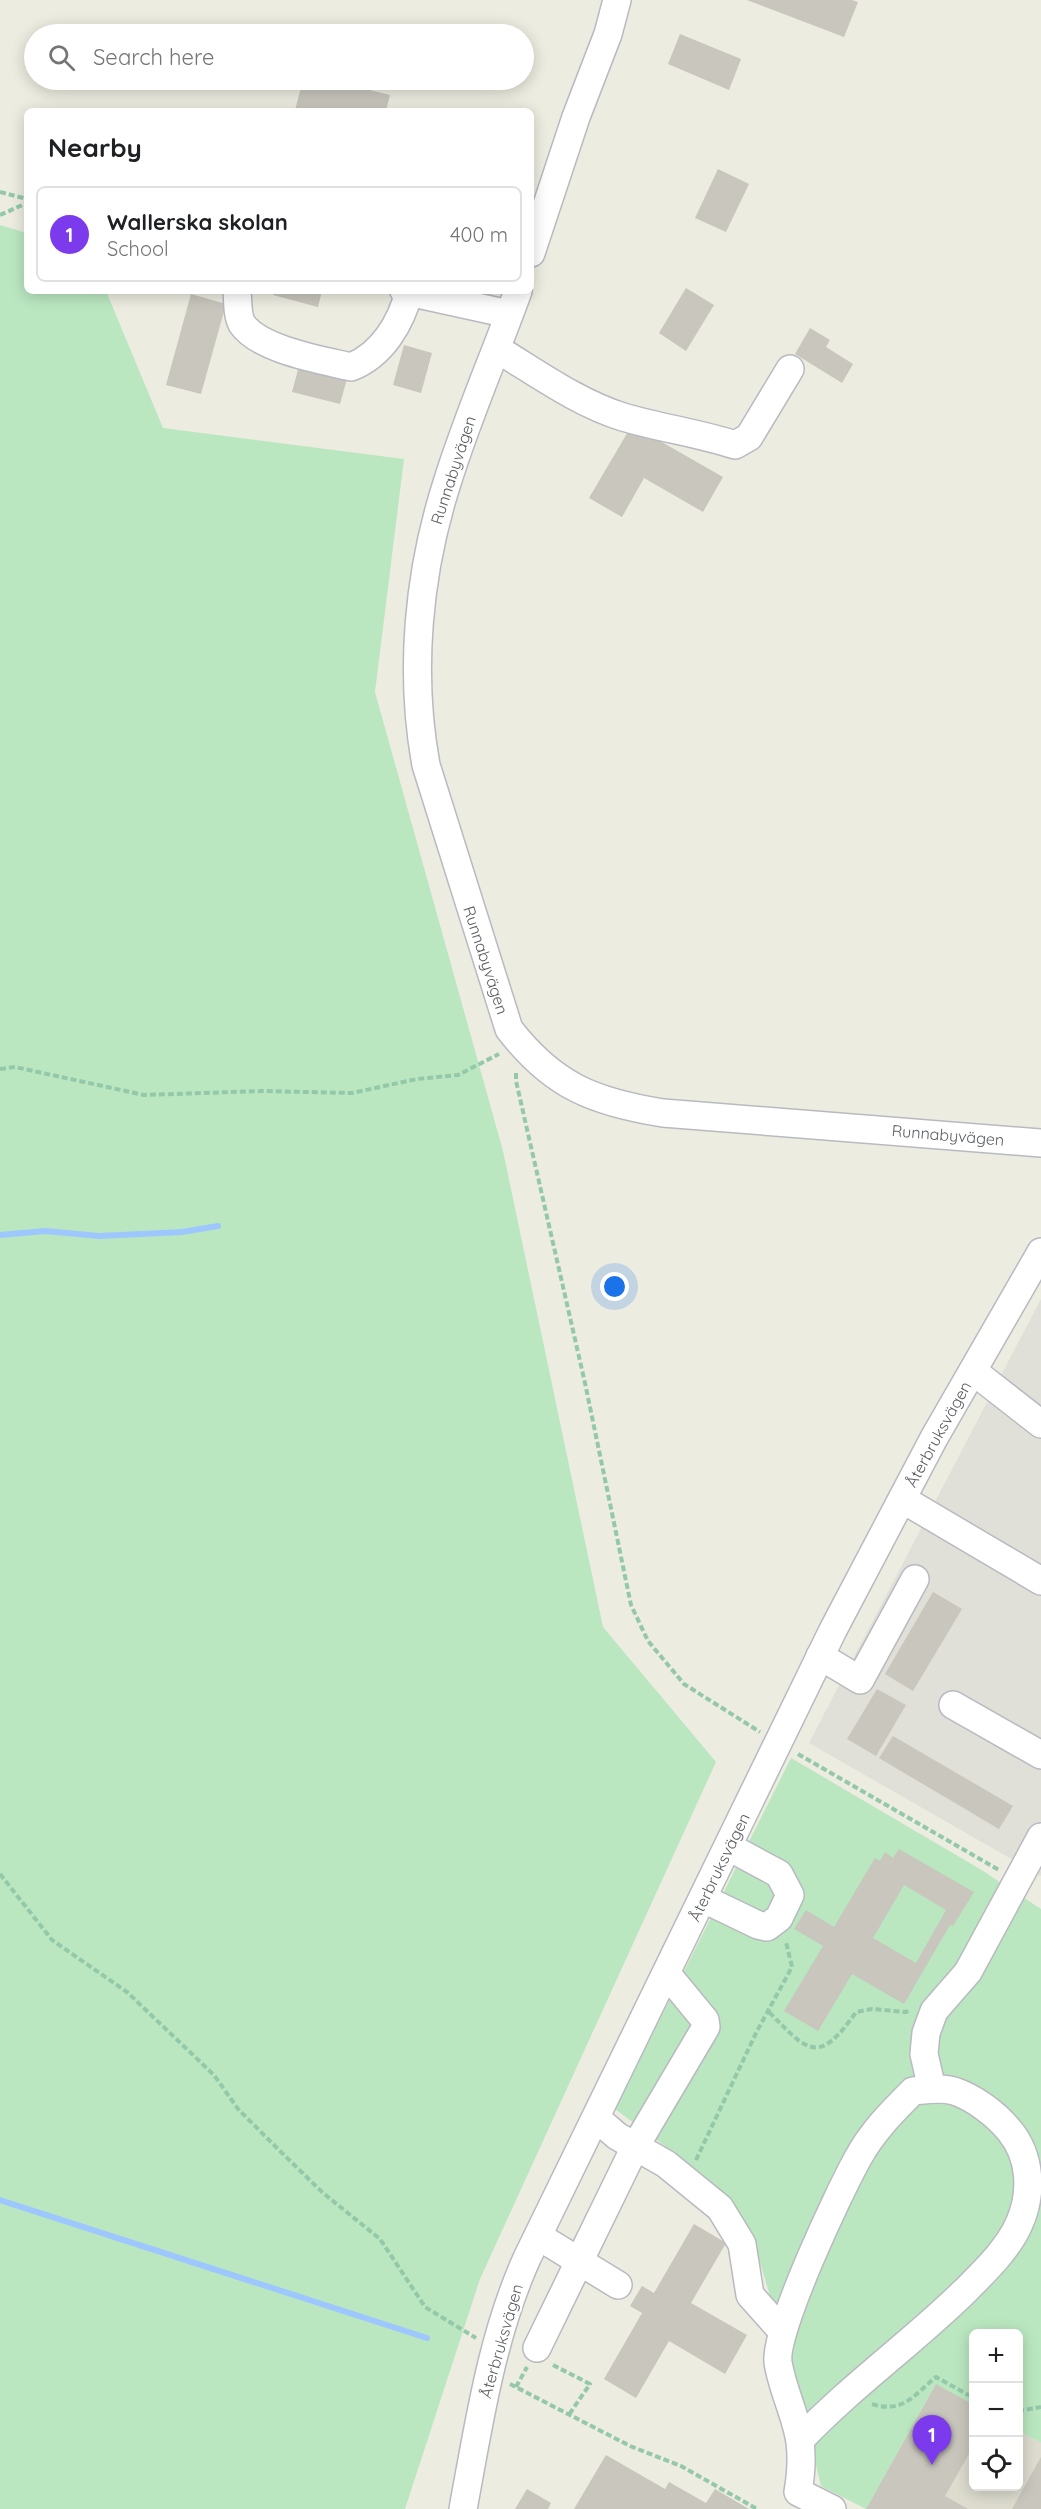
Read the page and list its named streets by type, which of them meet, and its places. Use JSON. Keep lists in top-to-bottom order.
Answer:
{
  "streets": {
    "street": ["Runnabyvägen", "Återbruksvägen"]
  },
  "page": {
    "search": "Search here",
    "heading": "Nearby",
    "list": [
      {
        "mark": "1",
        "name": "Wallerska skolan",
        "note": "School",
        "value": "400 m"
      }
    ],
    "map_buttons": ["+", "−"],
    "pins": "1"
  }
}
